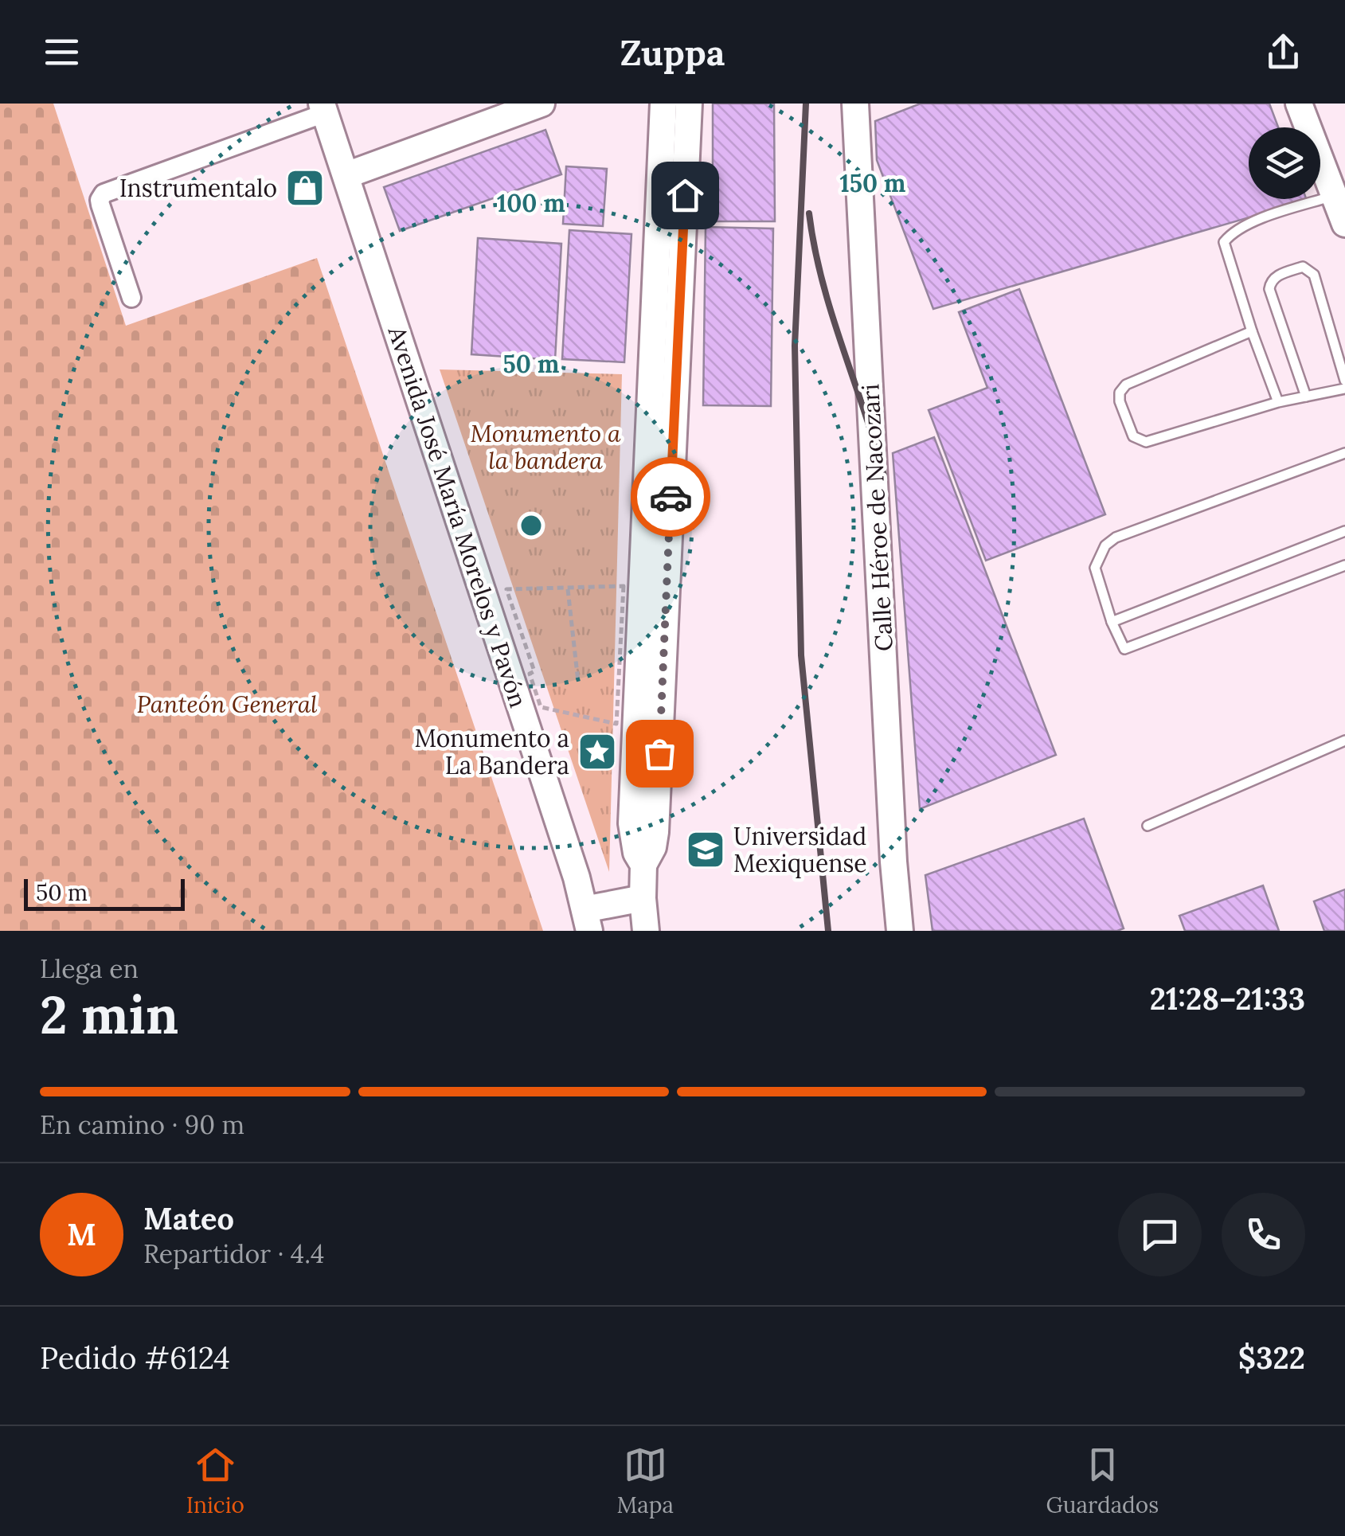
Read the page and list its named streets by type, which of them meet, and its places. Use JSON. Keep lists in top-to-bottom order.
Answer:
{
  "streets": {
    "main road": ["Avenida José María Morelos y Pavón", "Calle Héroe de Nacozari"]
  },
  "parks": ["Monumento a la bandera", "Panteón General"],
  "places": {
    "shop": ["Instrumentalo"],
    "place": ["Monumento a La Bandera"],
    "school or university": ["Universidad Mexiquense"]
  },
  "scale_bar": "50 m",
  "page": {
    "header": "Zuppa",
    "scale": "50 m",
    "heading": ["2 min", "Llega en", "21:28–21:33"],
    "panel": [
      "Mateo",
      "Repartidor · 4.4",
      "Pedido #6124",
      "$322"
    ],
    "bar": "En camino · 90 m",
    "round": "M",
    "tabs": ["Inicio", "Mapa", "Guardados"]
  },
  "rings": ["150 m", "100 m", "50 m"]
}
